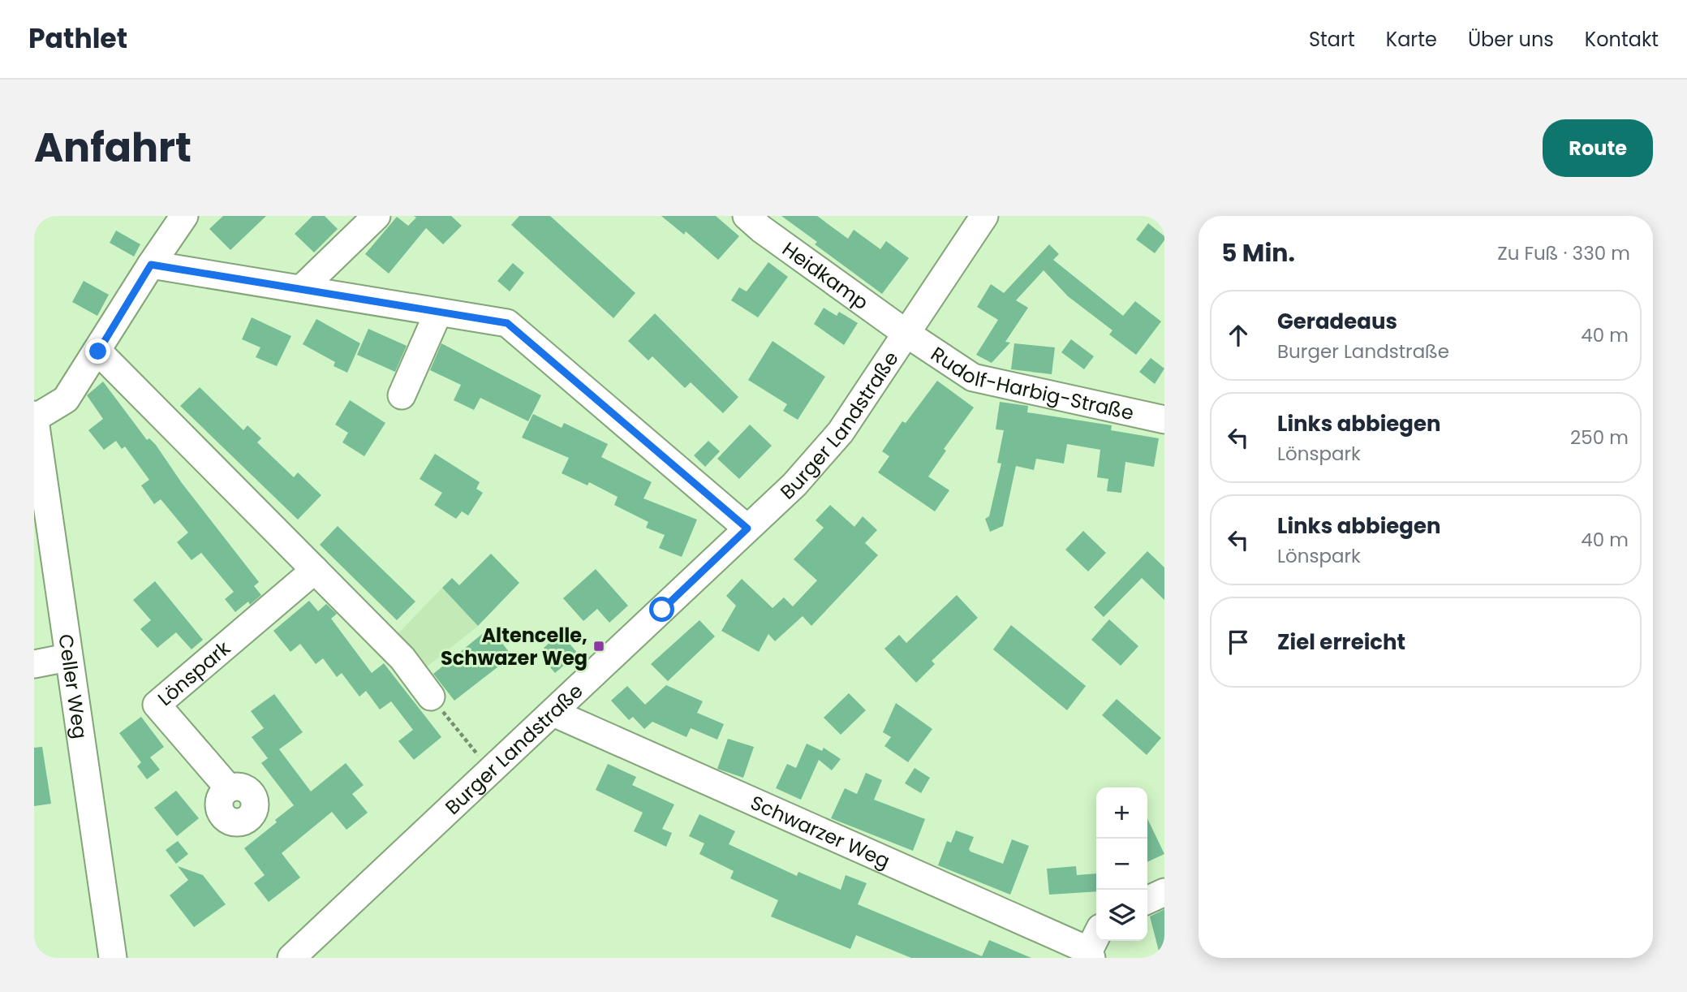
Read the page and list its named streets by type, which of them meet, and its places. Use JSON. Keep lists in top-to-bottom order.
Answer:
{
  "streets": {
    "street": [
      "Heidkamp",
      "Rudolf-Harbig-Straße",
      "Burger Landstraße",
      "Lönspark",
      "Celler Weg",
      "Schwarzer Weg"
    ]
  },
  "crossings": [
    ["Heidkamp", "Rudolf-Harbig-Straße"],
    ["Heidkamp", "Burger Landstraße"],
    ["Rudolf-Harbig-Straße", "Burger Landstraße"],
    ["Burger Landstraße", "Schwarzer Weg"]
  ],
  "places": {
    "transit": ["Altencelle, Schwazer Weg"]
  },
  "page": {
    "header": "Pathlet",
    "nav": [
      "Start",
      "Karte",
      "Über uns",
      "Kontakt"
    ],
    "title": "Anfahrt",
    "buttons": "Route",
    "heading": ["5 Min.", "Zu Fuß · 330 m"],
    "list": [
      ["Geradeaus", "Burger Landstraße", "40 m"],
      ["Links abbiegen", "Lönspark", "250 m"],
      ["Links abbiegen", "Lönspark", "40 m"],
      "Ziel erreicht"
    ],
    "map_buttons": ["+", "−"]
  }
}
